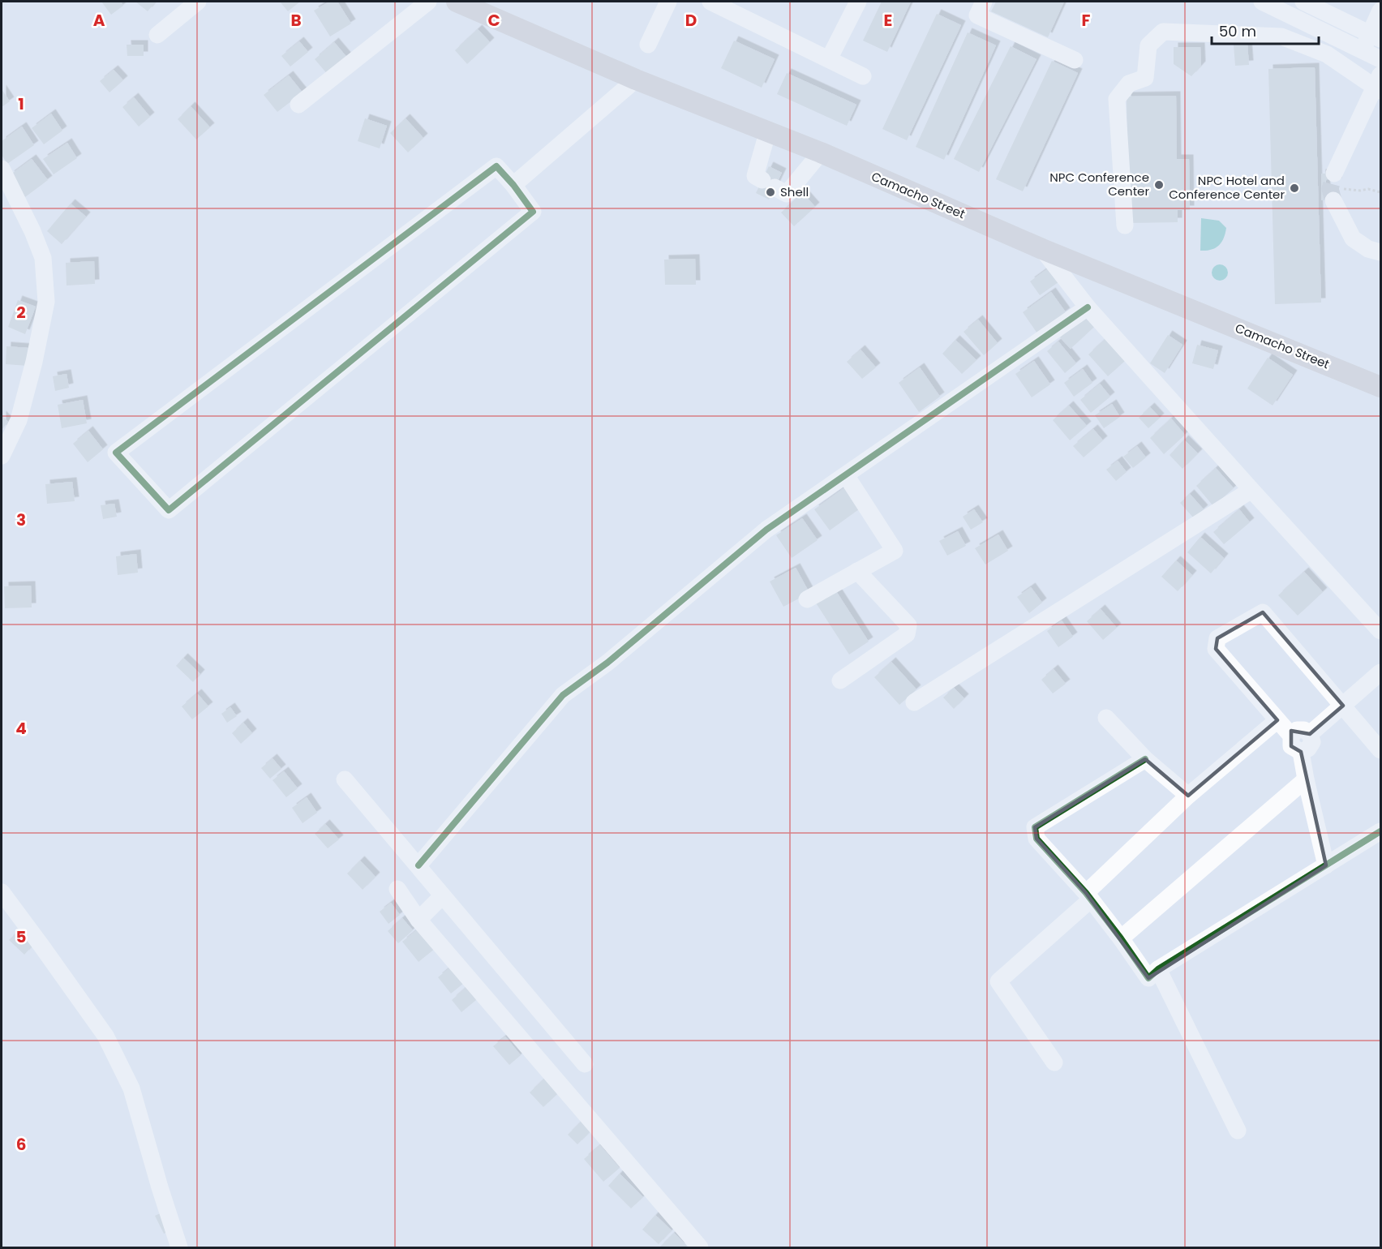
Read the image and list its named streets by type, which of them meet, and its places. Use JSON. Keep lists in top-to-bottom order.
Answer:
{
  "streets": {
    "main road": ["Camacho Street"]
  },
  "places": ["NPC Conference Center", "NPC Hotel and Conference Center", "Shell"],
  "scale_bar": "50 m",
  "grid": {
    "columns": [
      "A",
      "B",
      "C",
      "D",
      "E",
      "F"
    ],
    "rows": [
      "1",
      "2",
      "3",
      "4",
      "5",
      "6"
    ]
  }
}
